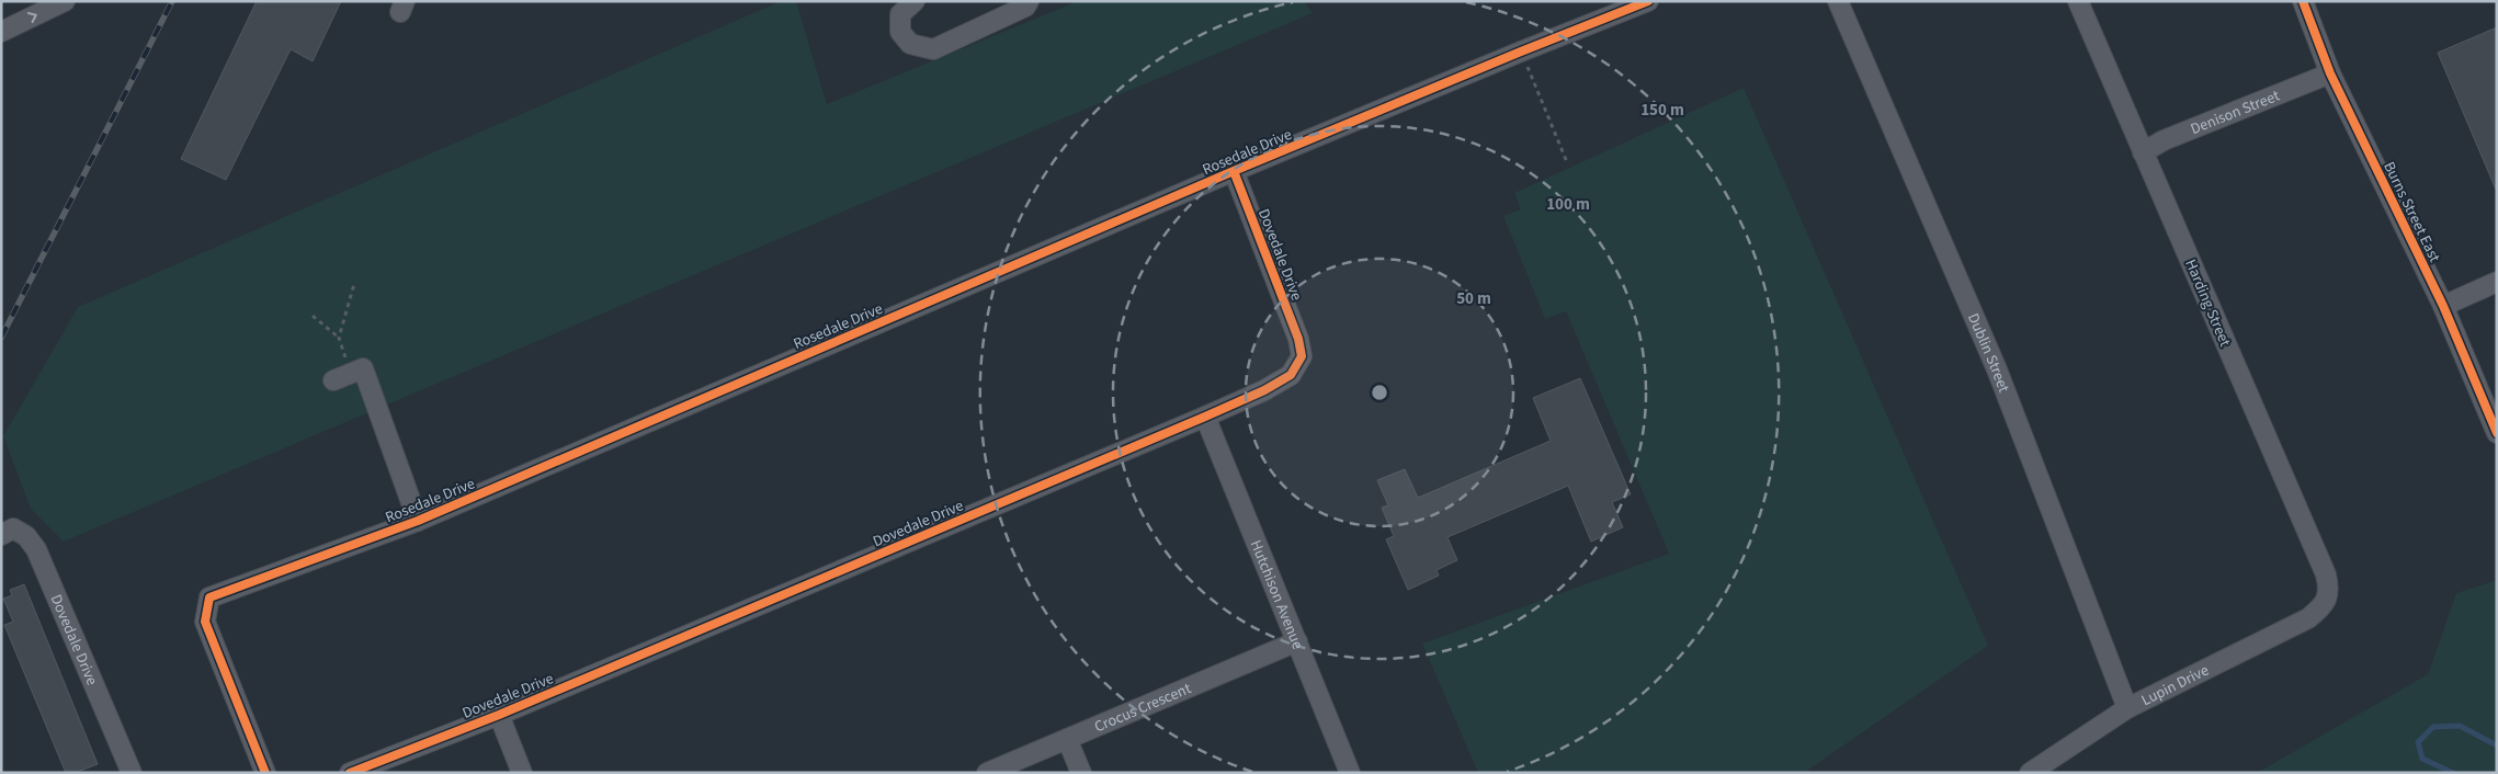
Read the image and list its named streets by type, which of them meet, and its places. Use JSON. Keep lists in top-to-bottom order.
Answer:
{
  "streets": {
    "street": [
      "Denison Street",
      "Rosedale Drive",
      "Burns Street East",
      "Dovedale Drive",
      "Harding Street",
      "Dublin Street",
      "Hutchison Avenue",
      "Lupin Drive",
      "Crocus Crescent"
    ]
  },
  "crossings": [
    ["Denison Street", "Burns Street East"],
    ["Denison Street", "Harding Street"],
    ["Rosedale Drive", "Dovedale Drive"],
    ["Dovedale Drive", "Hutchison Avenue"],
    ["Harding Street", "Lupin Drive"],
    ["Dublin Street", "Lupin Drive"],
    ["Hutchison Avenue", "Crocus Crescent"]
  ],
  "rings": ["150 m", "100 m", "50 m"]
}
